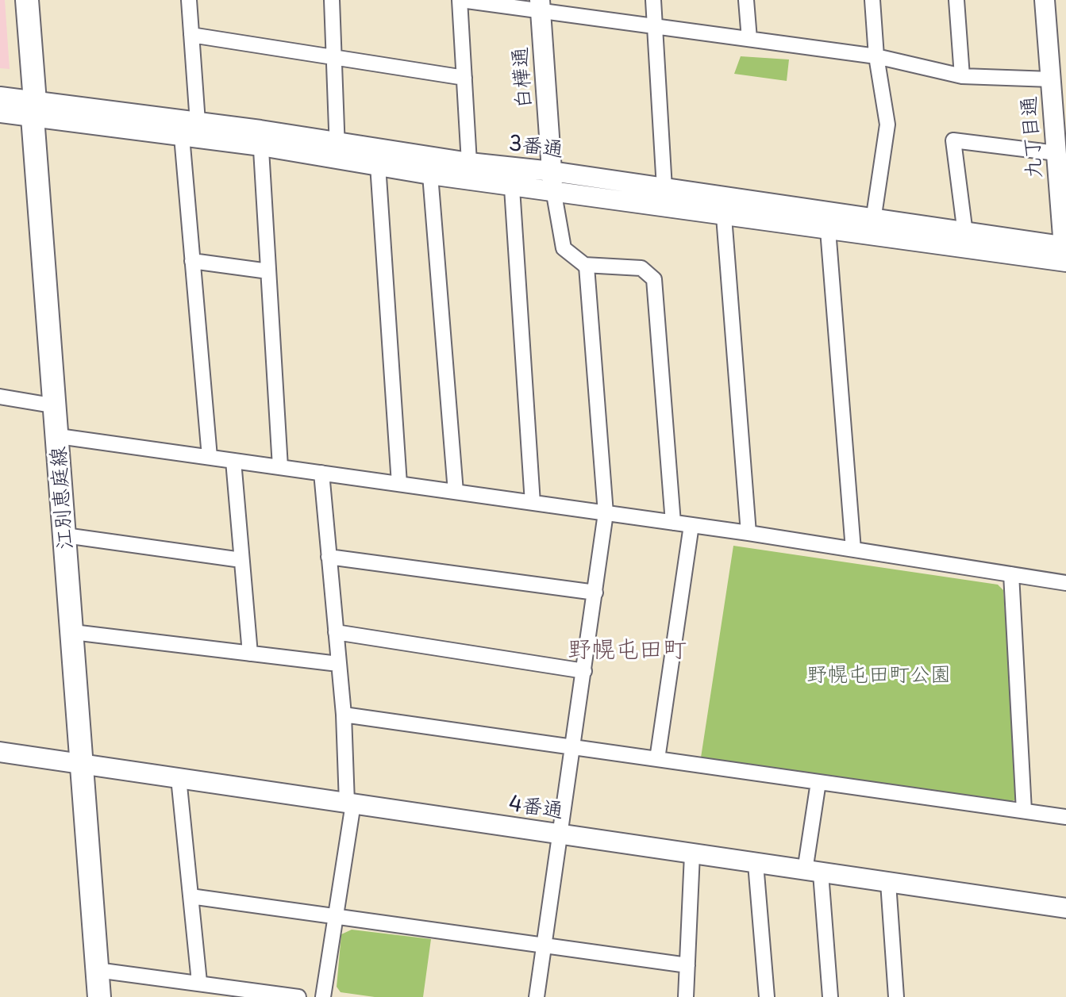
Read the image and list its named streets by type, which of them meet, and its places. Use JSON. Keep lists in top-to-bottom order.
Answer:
{
  "streets": {
    "main road": ["江別恵庭線"],
    "street": [
      "白樺通",
      "九丁目通",
      "3番通",
      "4番通"
    ]
  },
  "crossings": [
    ["白樺通", "3番通"],
    ["九丁目通", "3番通"],
    ["3番通", "江別恵庭線"],
    ["江別恵庭線", "4番通"]
  ],
  "districts": ["野幌屯田町"],
  "parks": ["野幌屯田町公園"]
}
